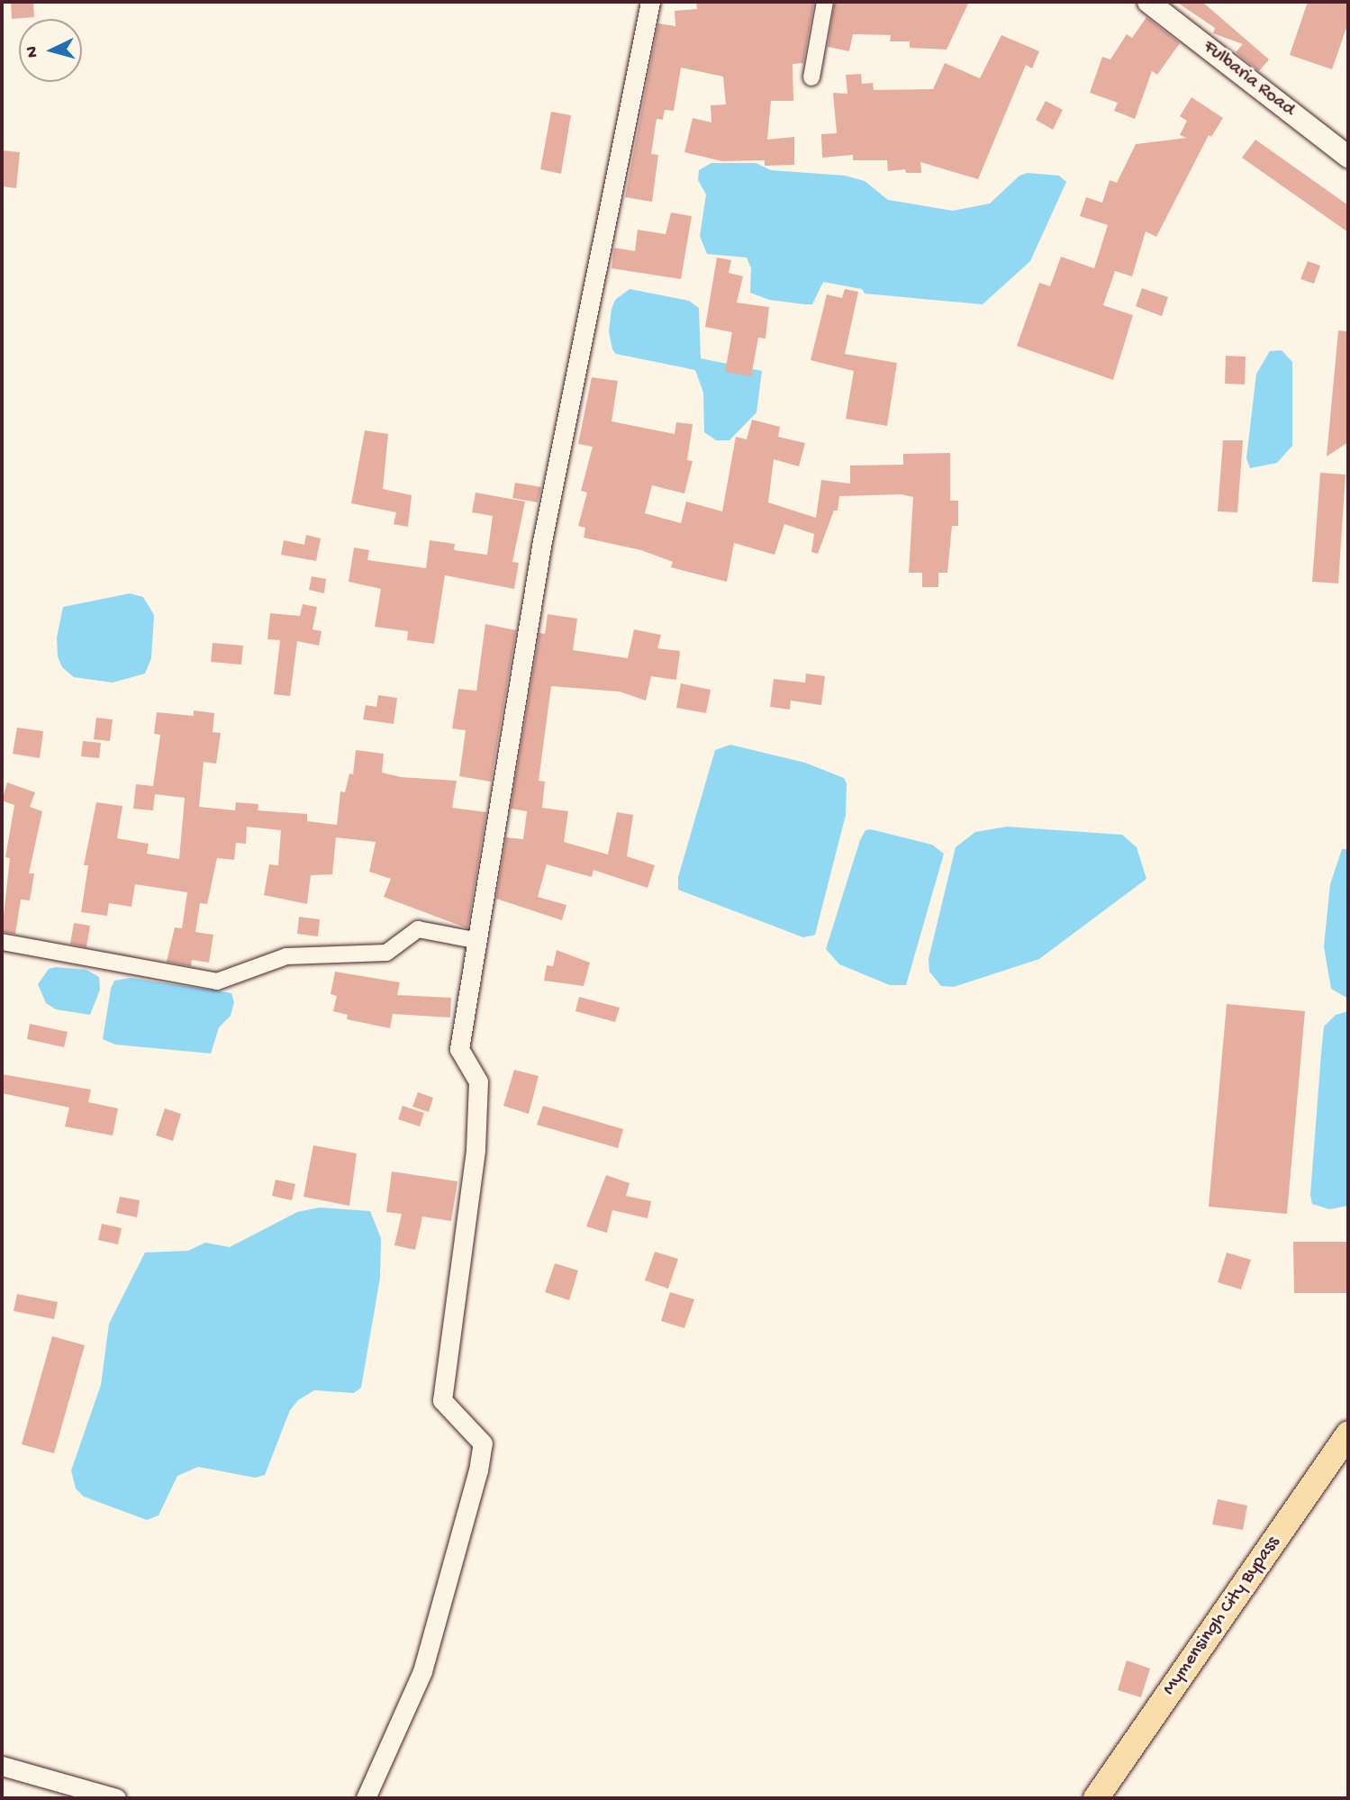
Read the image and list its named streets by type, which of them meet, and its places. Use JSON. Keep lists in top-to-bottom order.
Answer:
{
  "streets": {
    "highway": ["Mymensingh City Bypass"],
    "main road": ["Fulbaria Road"]
  },
  "north": "left"
}
